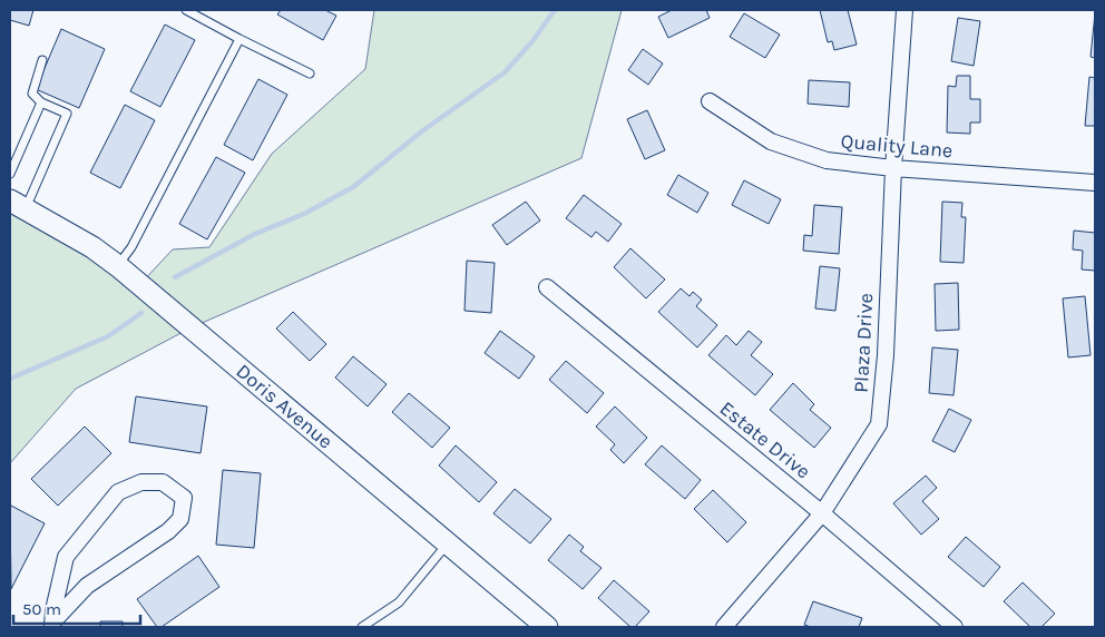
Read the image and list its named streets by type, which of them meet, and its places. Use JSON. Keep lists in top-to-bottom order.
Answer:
{
  "streets": {
    "street": [
      "Quality Lane",
      "Plaza Drive",
      "Doris Avenue",
      "Estate Drive"
    ]
  },
  "crossings": [
    ["Quality Lane", "Plaza Drive"],
    ["Plaza Drive", "Estate Drive"]
  ],
  "scale_bar": "50 m"
}
